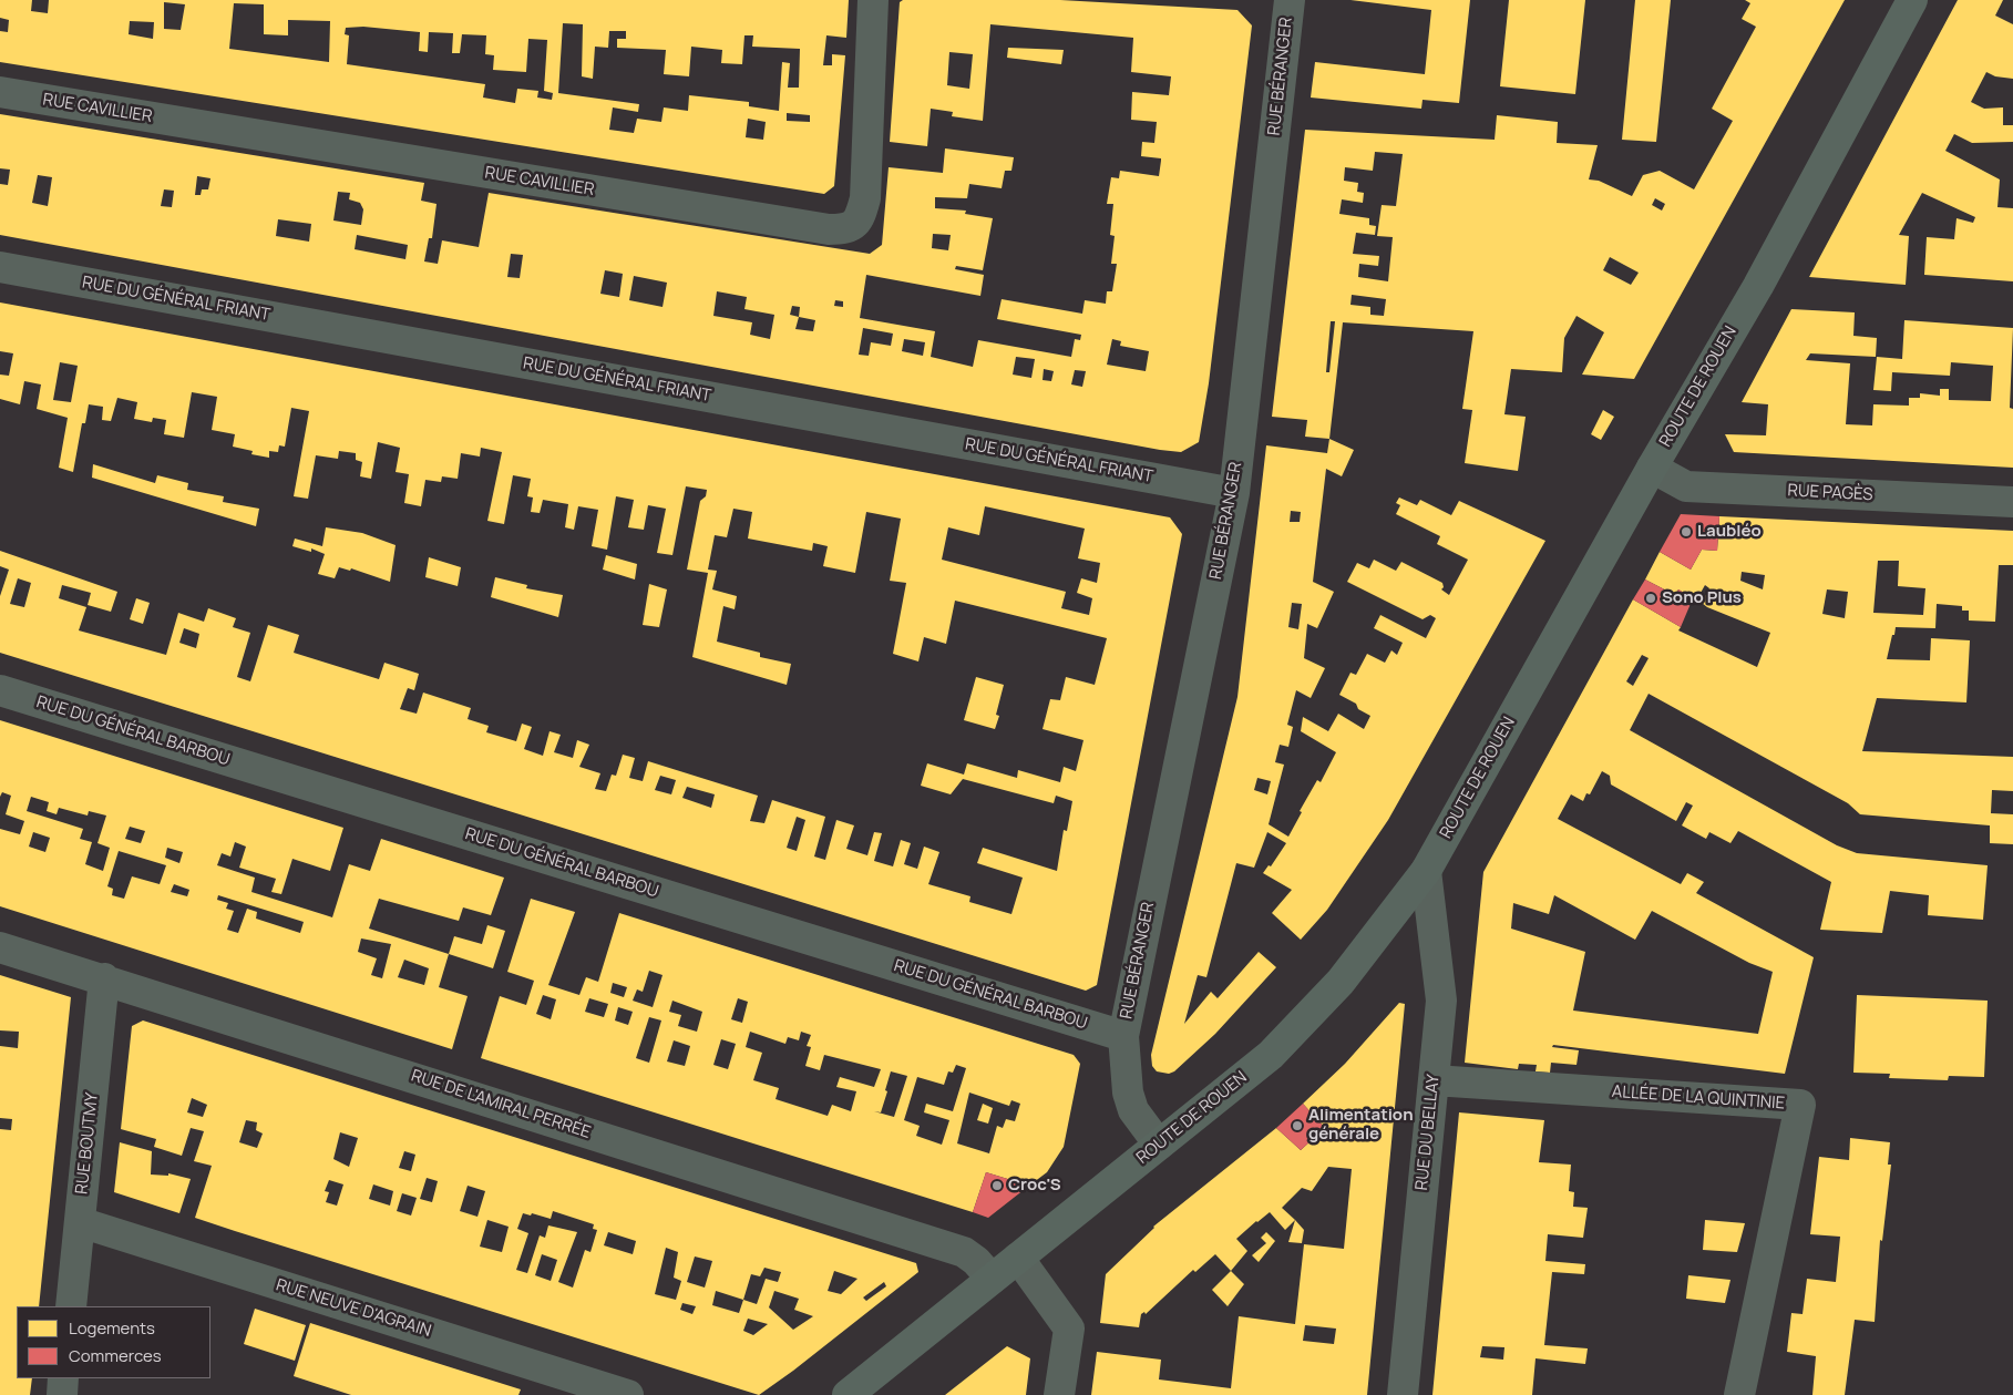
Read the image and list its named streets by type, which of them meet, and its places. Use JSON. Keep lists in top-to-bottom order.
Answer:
{
  "streets": {
    "main road": ["ROUTE DE ROUEN"],
    "street": [
      "RUE BÉRANGER",
      "RUE CAVILLIER",
      "RUE DU GÉNÉRAL FRIANT",
      "RUE PAGÈS",
      "RUE DU GÉNÉRAL BARBOU",
      "ALLÉE DE LA QUINTINIE",
      "RUE DE L'AMIRAL PERRÉE",
      "RUE DU BELLAY",
      "RUE BOUTMY",
      "RUE NEUVE D'AGRAIN"
    ]
  },
  "crossings": [
    ["RUE BÉRANGER", "RUE DU GÉNÉRAL FRIANT"],
    ["RUE BÉRANGER", "ROUTE DE ROUEN"],
    ["RUE BÉRANGER", "RUE DU GÉNÉRAL BARBOU"],
    ["ROUTE DE ROUEN", "RUE PAGÈS"],
    ["ROUTE DE ROUEN", "RUE DE L'AMIRAL PERRÉE"],
    ["ROUTE DE ROUEN", "RUE DU BELLAY"],
    ["ALLÉE DE LA QUINTINIE", "RUE DU BELLAY"],
    ["RUE DE L'AMIRAL PERRÉE", "RUE BOUTMY"],
    ["RUE BOUTMY", "RUE NEUVE D'AGRAIN"]
  ],
  "places": [
    "Laubléo",
    "Sono Plus",
    "Alimentation générale",
    "Croc'S"
  ],
  "legend": ["Logements", "Commerces"]
}
